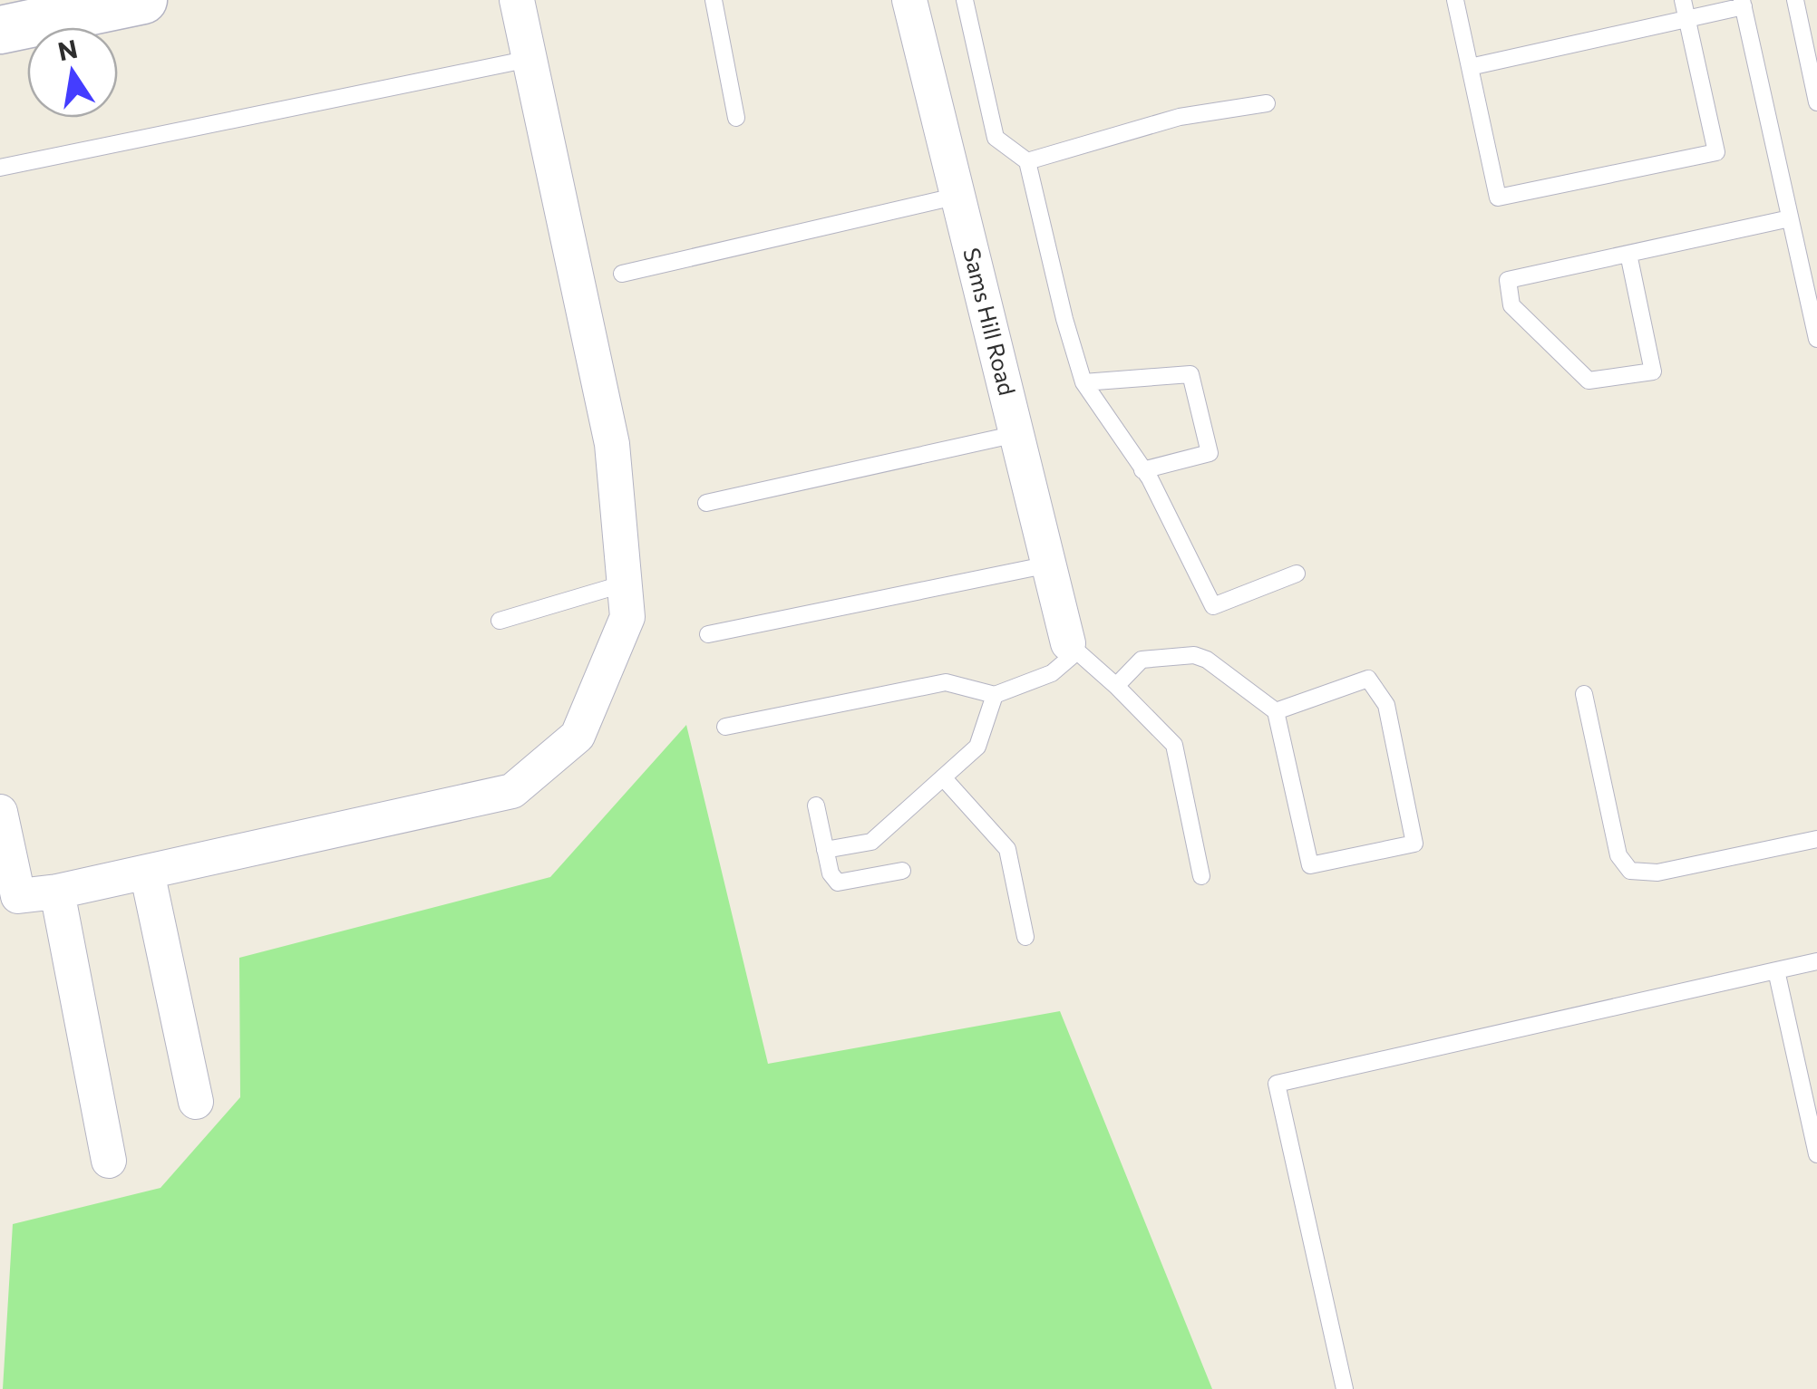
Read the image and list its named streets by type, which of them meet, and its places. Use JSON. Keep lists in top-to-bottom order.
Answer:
{
  "streets": {
    "street": ["Sams Hill Road"]
  },
  "north": "top"
}
